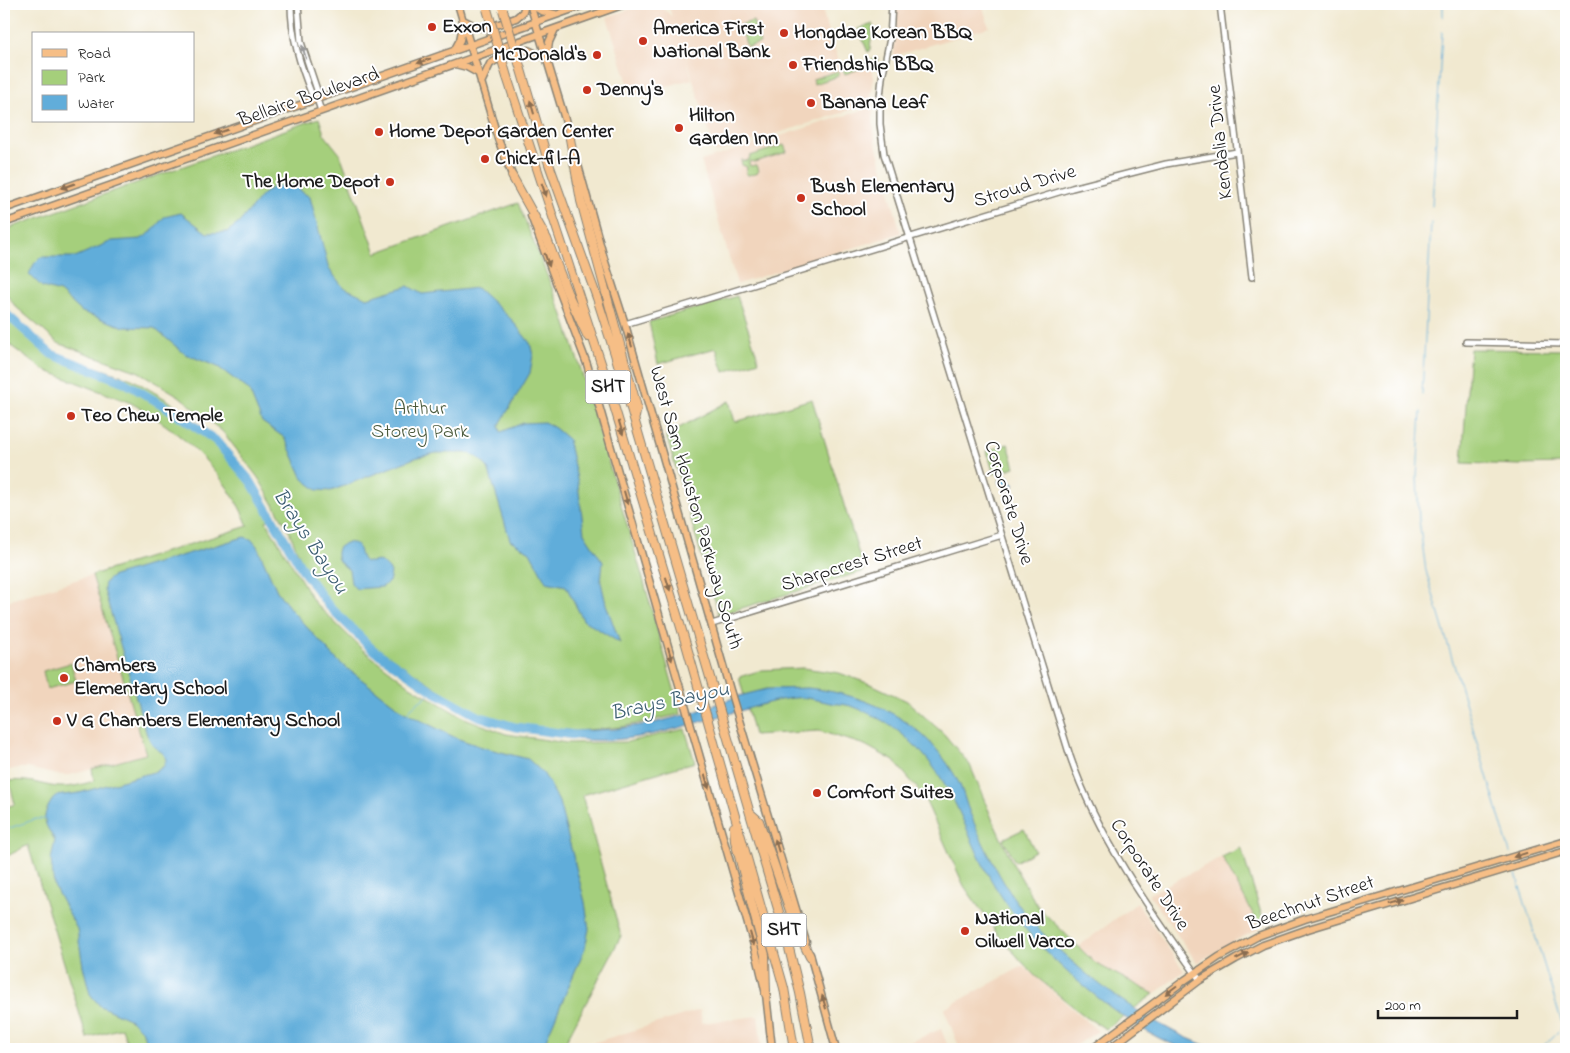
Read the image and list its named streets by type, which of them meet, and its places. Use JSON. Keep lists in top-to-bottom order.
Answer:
{
  "streets": {
    "highway": ["SHT"],
    "main road": ["Bellaire Boulevard", "West Sam Houston Parkway South", "Beechnut Street"],
    "street": [
      "Kendalia Drive",
      "Stroud Drive",
      "Corporate Drive",
      "Sharpcrest Street"
    ]
  },
  "crossings": [
    ["Bellaire Boulevard", "West Sam Houston Parkway South"],
    ["Kendalia Drive", "Stroud Drive"],
    ["Stroud Drive", "Corporate Drive"],
    ["Stroud Drive", "West Sam Houston Parkway South"],
    ["Corporate Drive", "Sharpcrest Street"],
    ["Corporate Drive", "Beechnut Street"],
    ["West Sam Houston Parkway South", "Sharpcrest Street"]
  ],
  "water": ["Brays Bayou"],
  "parks": ["Arthur Storey Park"],
  "places": [
    "Exxon",
    "Hongdae Korean BBQ",
    "America First National Bank",
    "McDonald's",
    "Friendship BBQ",
    "Denny's",
    "Banana Leaf",
    "Hilton Garden Inn",
    "Home Depot Garden Center",
    "Chick-fil-A",
    "The Home Depot",
    "Bush Elementary School",
    "Teo Chew Temple",
    "Chambers Elementary School",
    "V G Chambers Elementary School",
    "Comfort Suites",
    "National Oilwell Varco"
  ],
  "legend": ["Road", "Park", "Water"],
  "scale_bar": "200 m"
}
